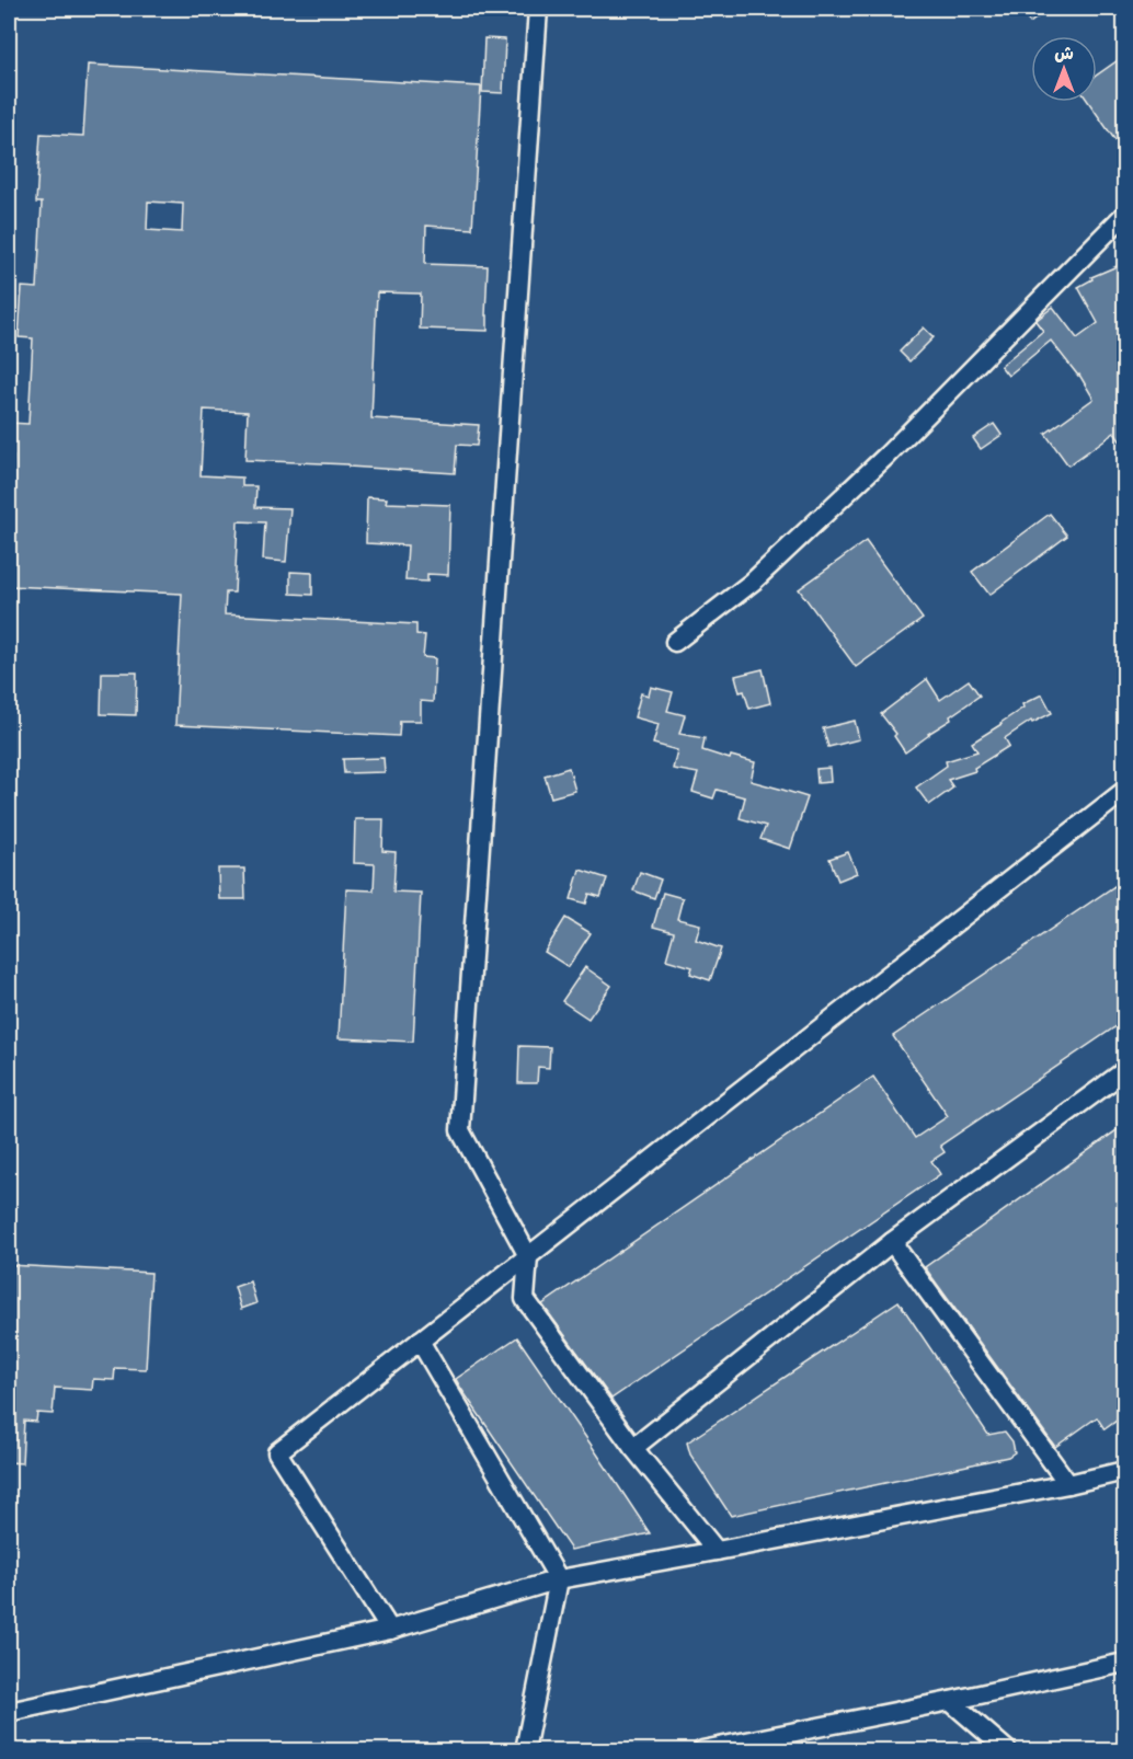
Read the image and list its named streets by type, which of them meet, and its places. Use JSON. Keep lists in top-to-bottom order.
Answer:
{
  "north": "top"
}
